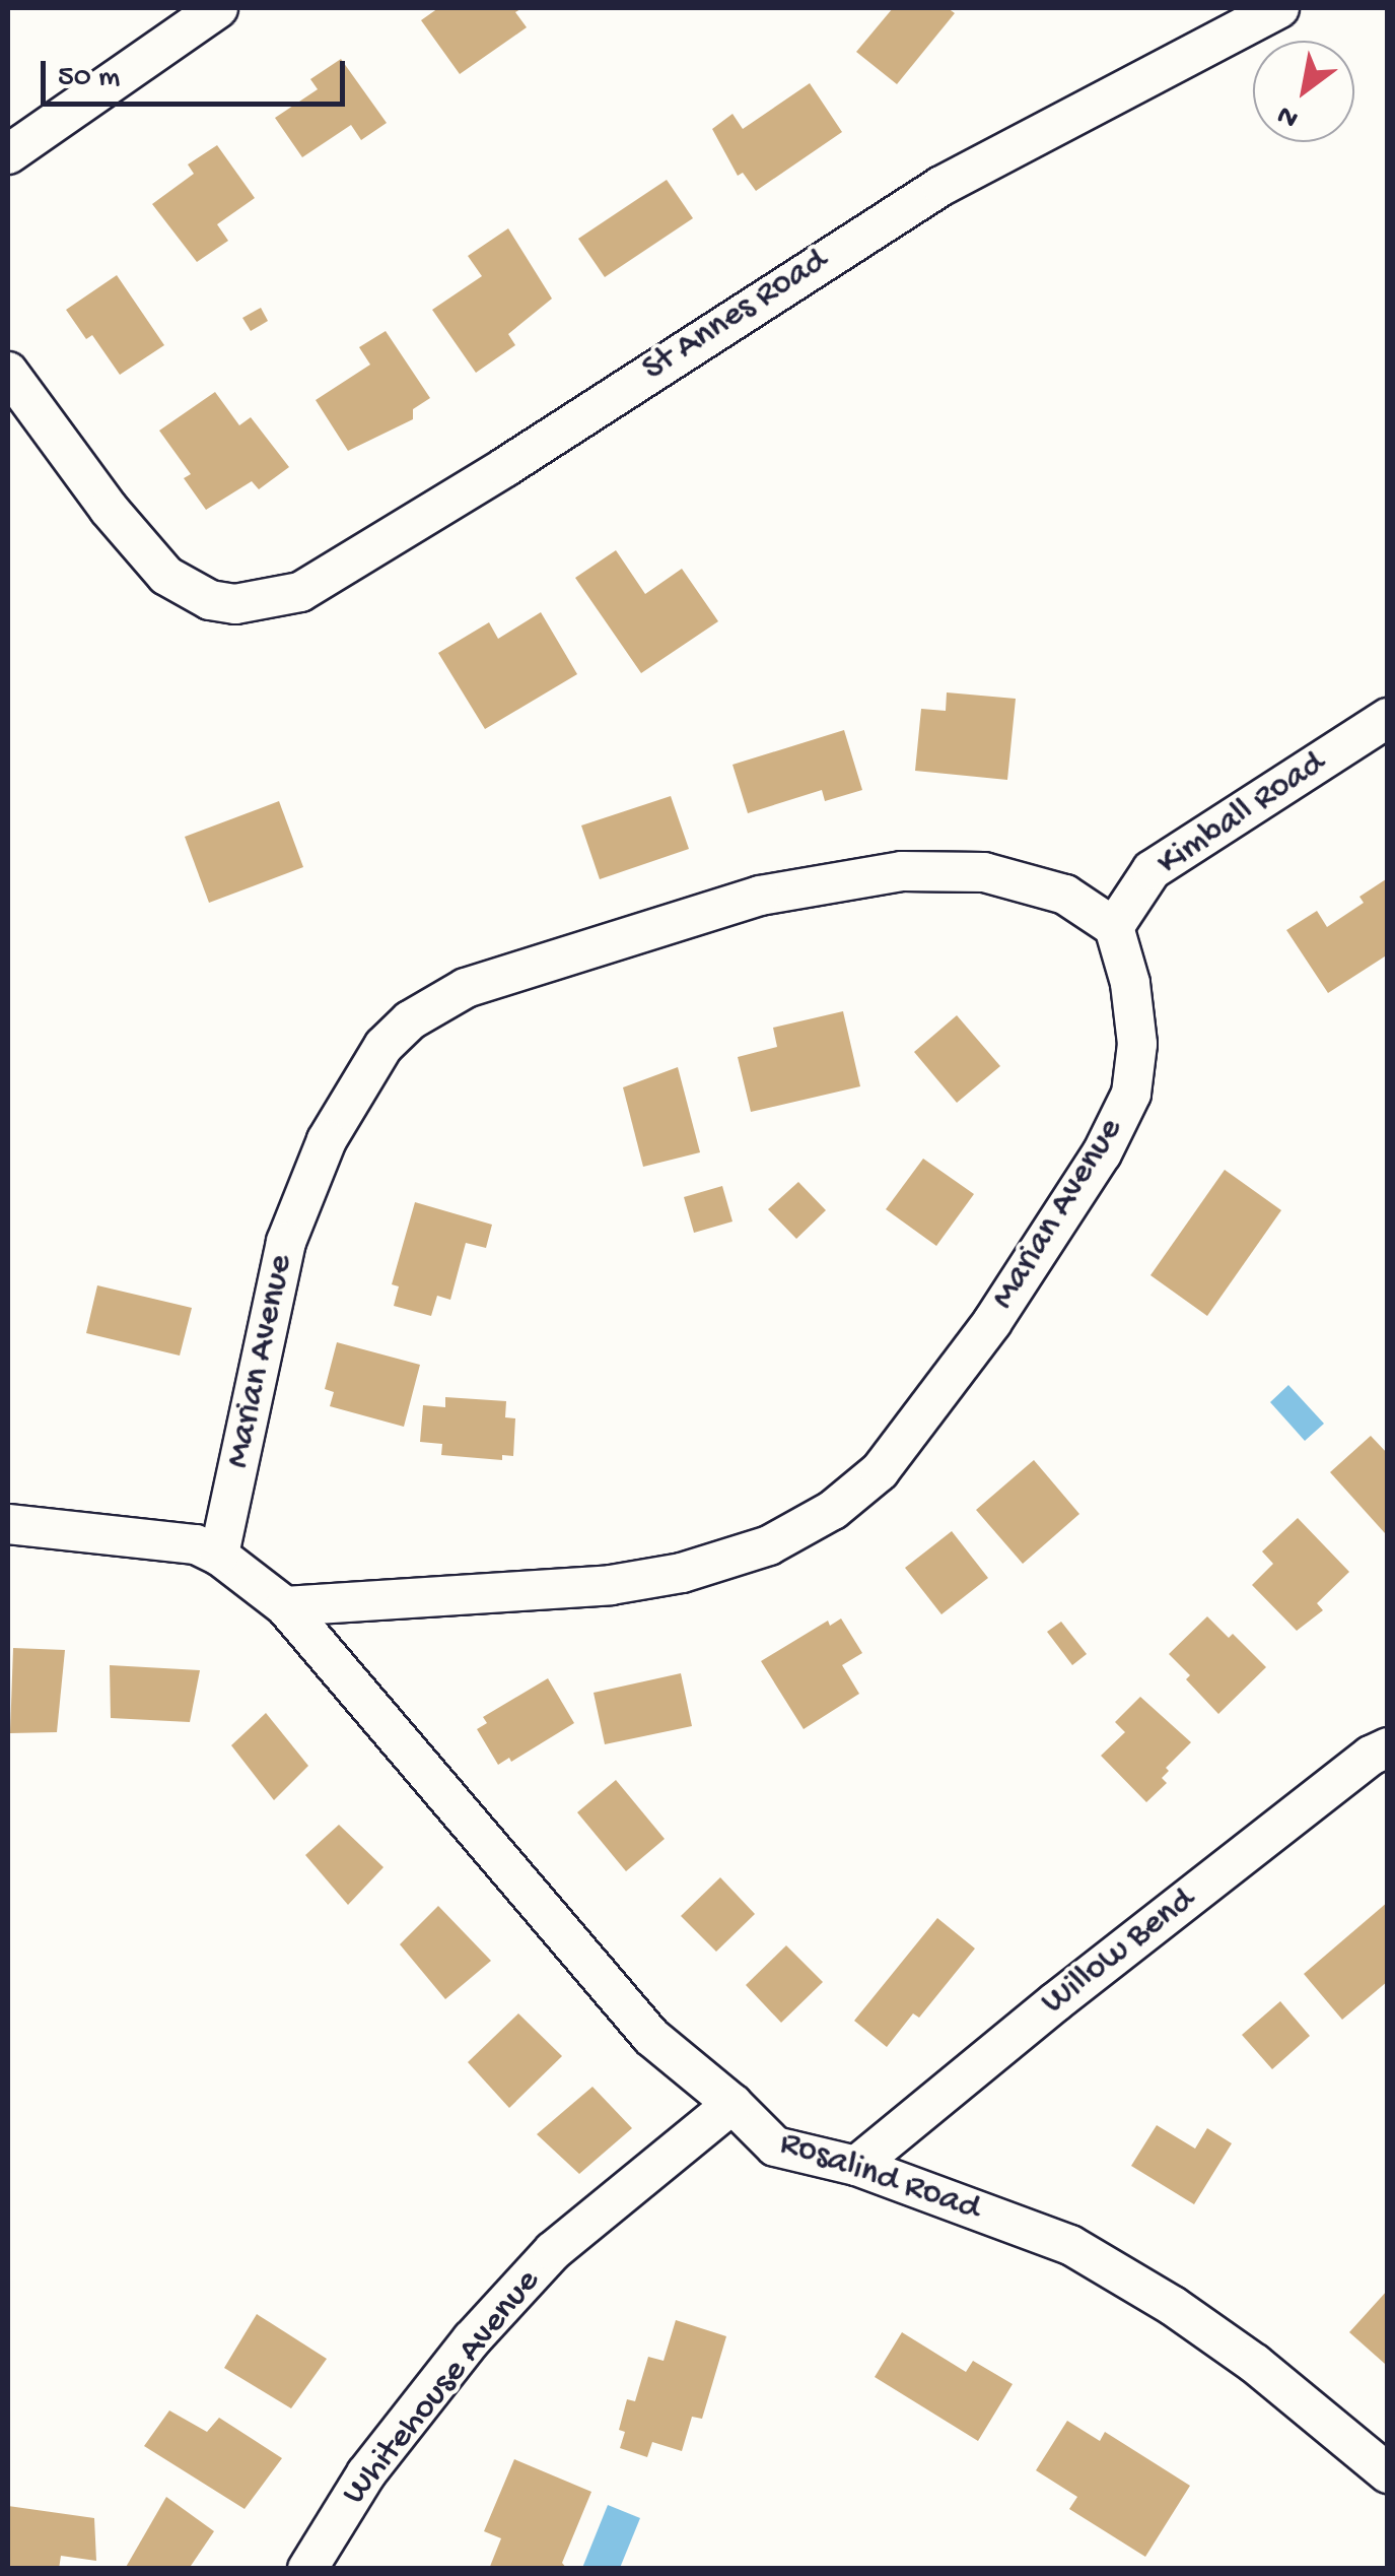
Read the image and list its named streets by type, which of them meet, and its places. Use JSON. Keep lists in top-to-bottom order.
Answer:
{
  "streets": {
    "street": [
      "St Annes Road",
      "Kimball Road",
      "Marian Avenue",
      "Willow Bend",
      "Rosalind Road",
      "Whitehouse Avenue"
    ]
  },
  "crossings": [
    ["Kimball Road", "Marian Avenue"],
    ["Marian Avenue", "Rosalind Road"],
    ["Willow Bend", "Rosalind Road"],
    ["Rosalind Road", "Whitehouse Avenue"]
  ],
  "scale_bar": "50 m",
  "north": "bottom left"
}
